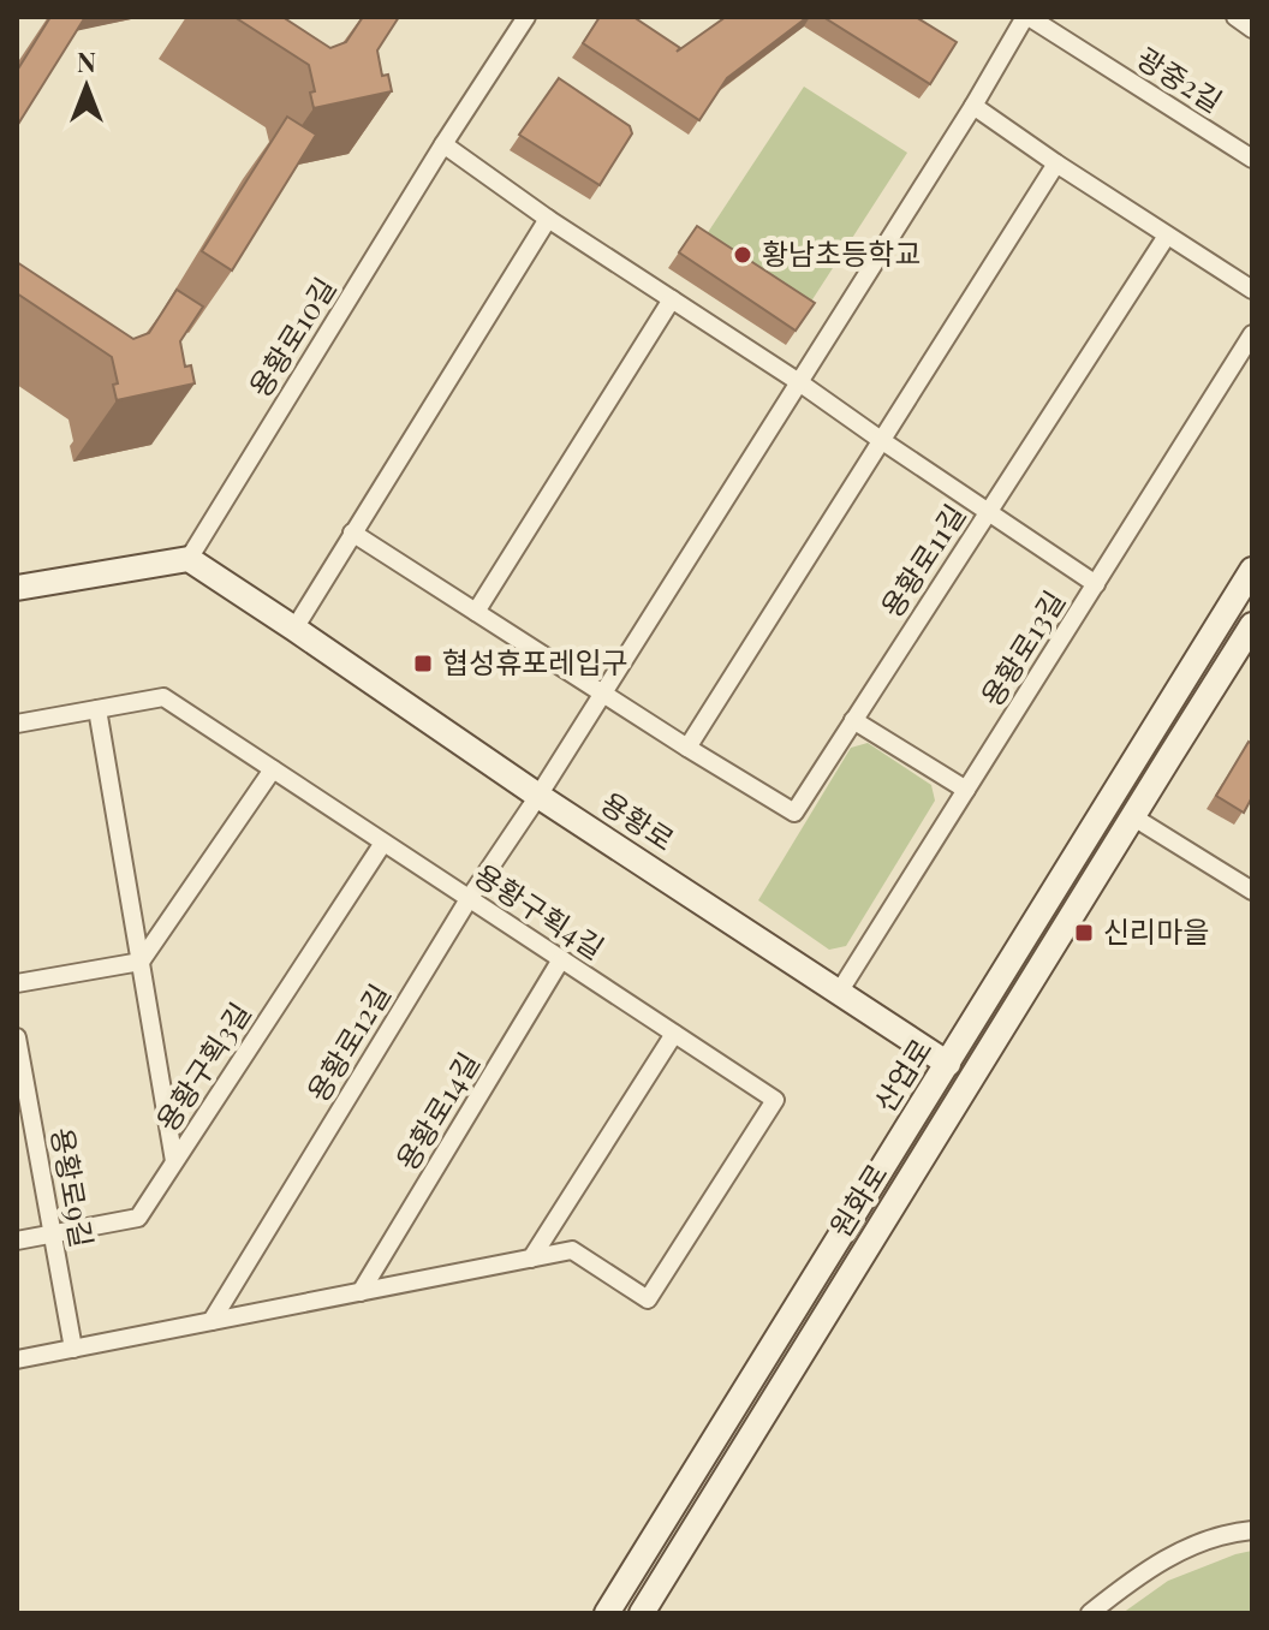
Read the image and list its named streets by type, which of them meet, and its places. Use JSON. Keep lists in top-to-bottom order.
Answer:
{
  "streets": {
    "street": [
      "광중2길",
      "용황로10길",
      "용황로11길",
      "용황로13길",
      "용황로",
      "용황구획4길",
      "용황로12길",
      "용황구획3길",
      "산업로",
      "용황로14길",
      "용황로9길",
      "원화로"
    ]
  },
  "crossings": [
    ["용황로10길", "용황로"],
    ["용황로13길", "용황로"],
    ["용황로", "용황로12길"],
    ["용황로", "산업로"],
    ["용황구획4길", "용황로12길"],
    ["용황구획4길", "용황구획3길"],
    ["용황구획4길", "용황로14길"],
    ["용황구획3길", "용황로9길"]
  ],
  "places": {
    "other": ["황남초등학교"],
    "transit": ["협성휴포레입구", "신리마을"]
  },
  "north": "top"
}
